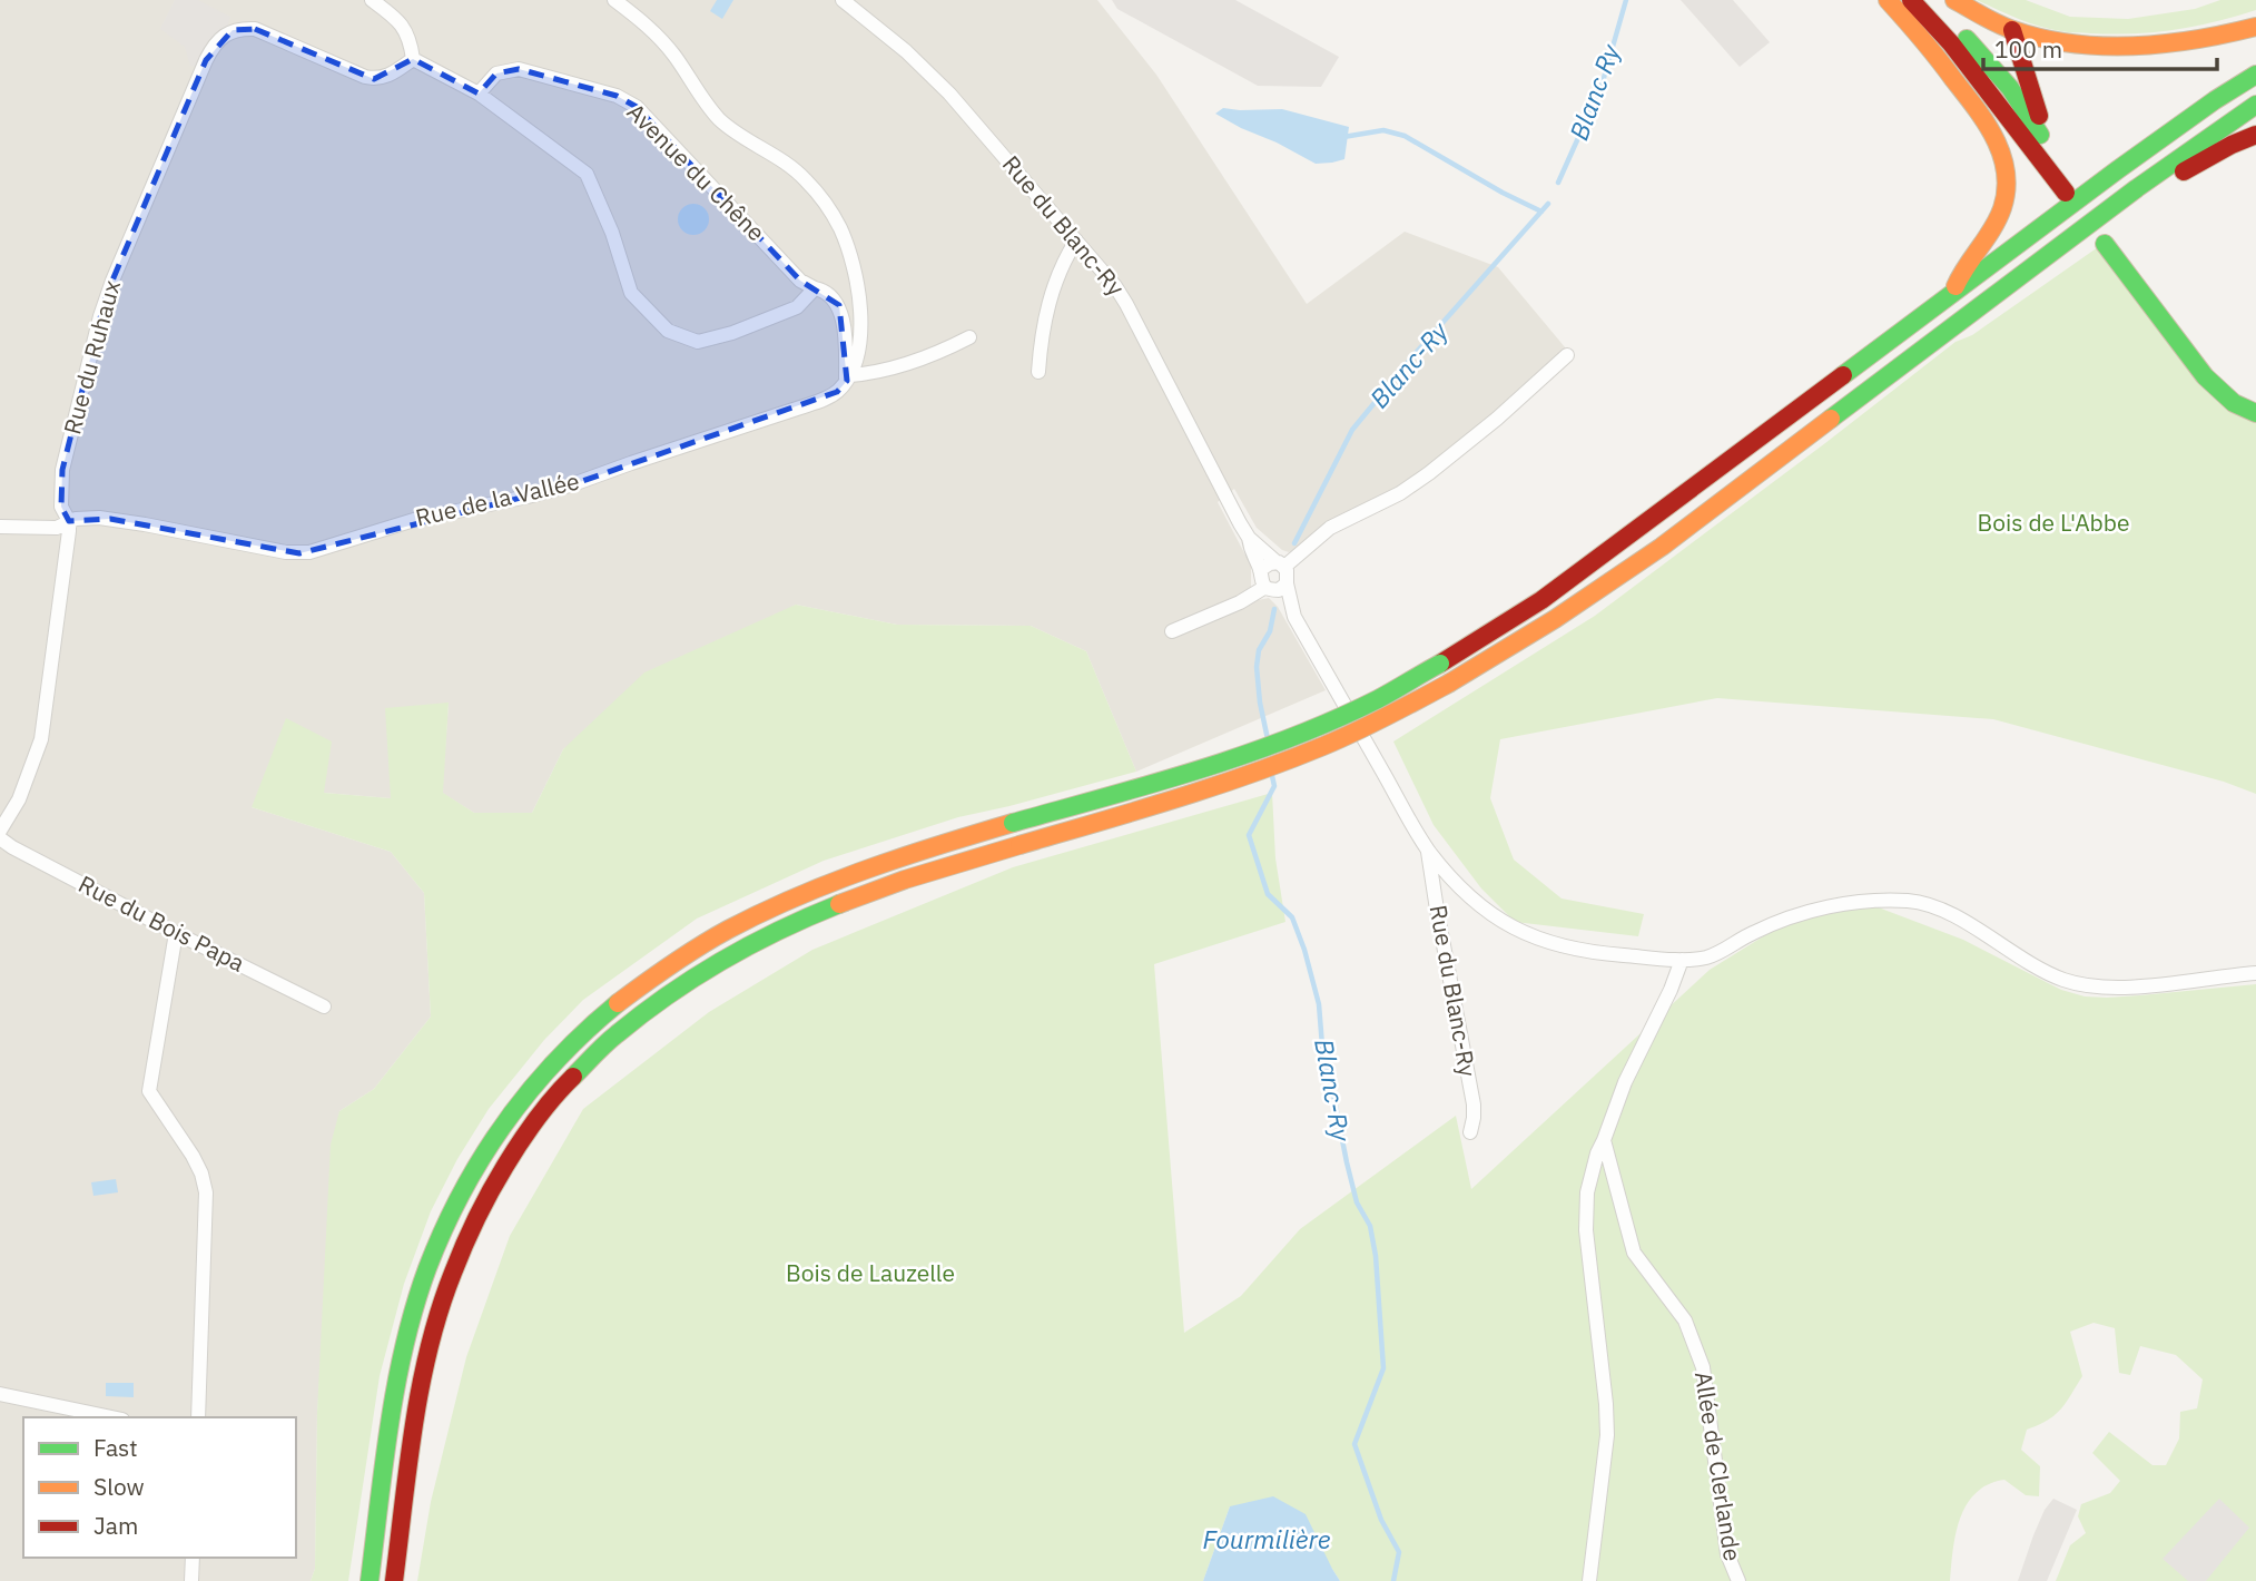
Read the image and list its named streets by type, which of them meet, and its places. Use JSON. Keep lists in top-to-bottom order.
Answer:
{
  "streets": {
    "street": [
      "Avenue du Chêne",
      "Rue du Blanc-Ry",
      "Rue du Ruhaux",
      "Rue de la Vallée",
      "Rue du Bois Papa",
      "Allée de Clerlande"
    ]
  },
  "crossings": [
    ["Avenue du Chêne", "Rue de la Vallée"],
    ["Rue du Ruhaux", "Rue de la Vallée"]
  ],
  "water": ["Blanc Ry", "Blanc-Ry", "Fourmilière"],
  "parks": ["Bois de L'Abbe", "Bois de Lauzelle"],
  "legend": ["Fast", "Slow", "Jam"],
  "scale_bar": "100 m"
}
